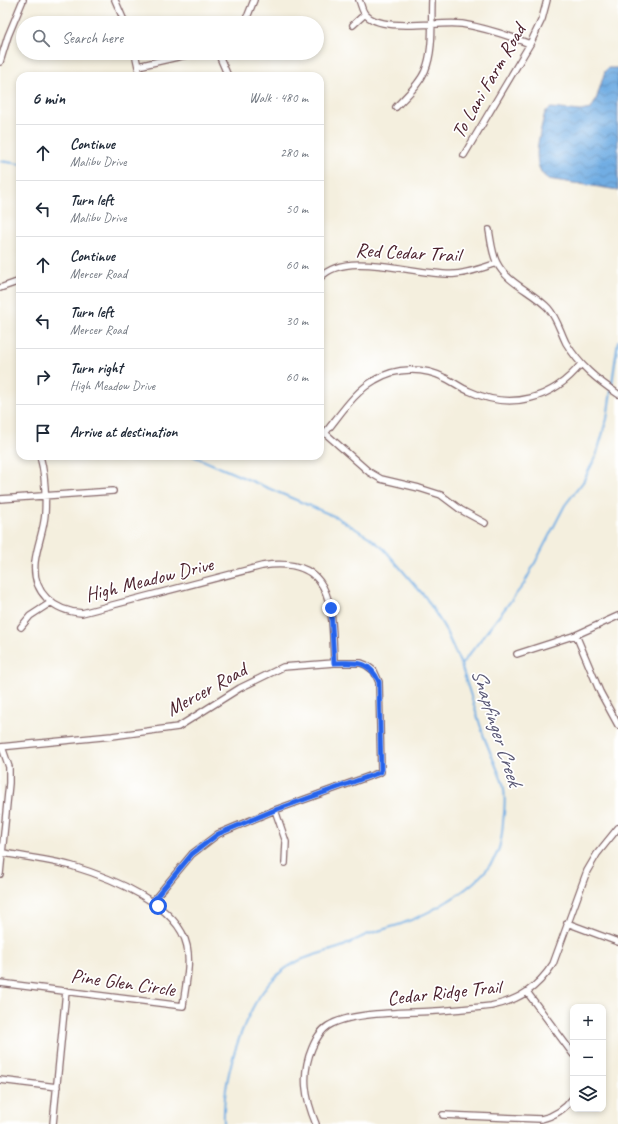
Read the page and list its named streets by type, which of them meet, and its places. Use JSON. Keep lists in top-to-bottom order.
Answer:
{
  "streets": {
    "street": [
      "To Lani Farm Road",
      "Red Cedar Trail",
      "High Meadow Drive",
      "Mercer Road",
      "Pine Glen Circle",
      "Cedar Ridge Trail"
    ]
  },
  "crossings": [
    ["High Meadow Drive", "Mercer Road"]
  ],
  "water": ["Snapfinger Creek"],
  "page": {
    "search": "Search here",
    "heading": ["6 min", "Walk · 480 m"],
    "list": [
      ["Continue", "Malibu Drive", "280 m"],
      ["Turn left", "Malibu Drive", "50 m"],
      ["Continue", "Mercer Road", "60 m"],
      ["Turn left", "Mercer Road", "30 m"],
      ["Turn right", "High Meadow Drive", "60 m"],
      "Arrive at destination"
    ],
    "map_buttons": ["+", "−"]
  }
}
